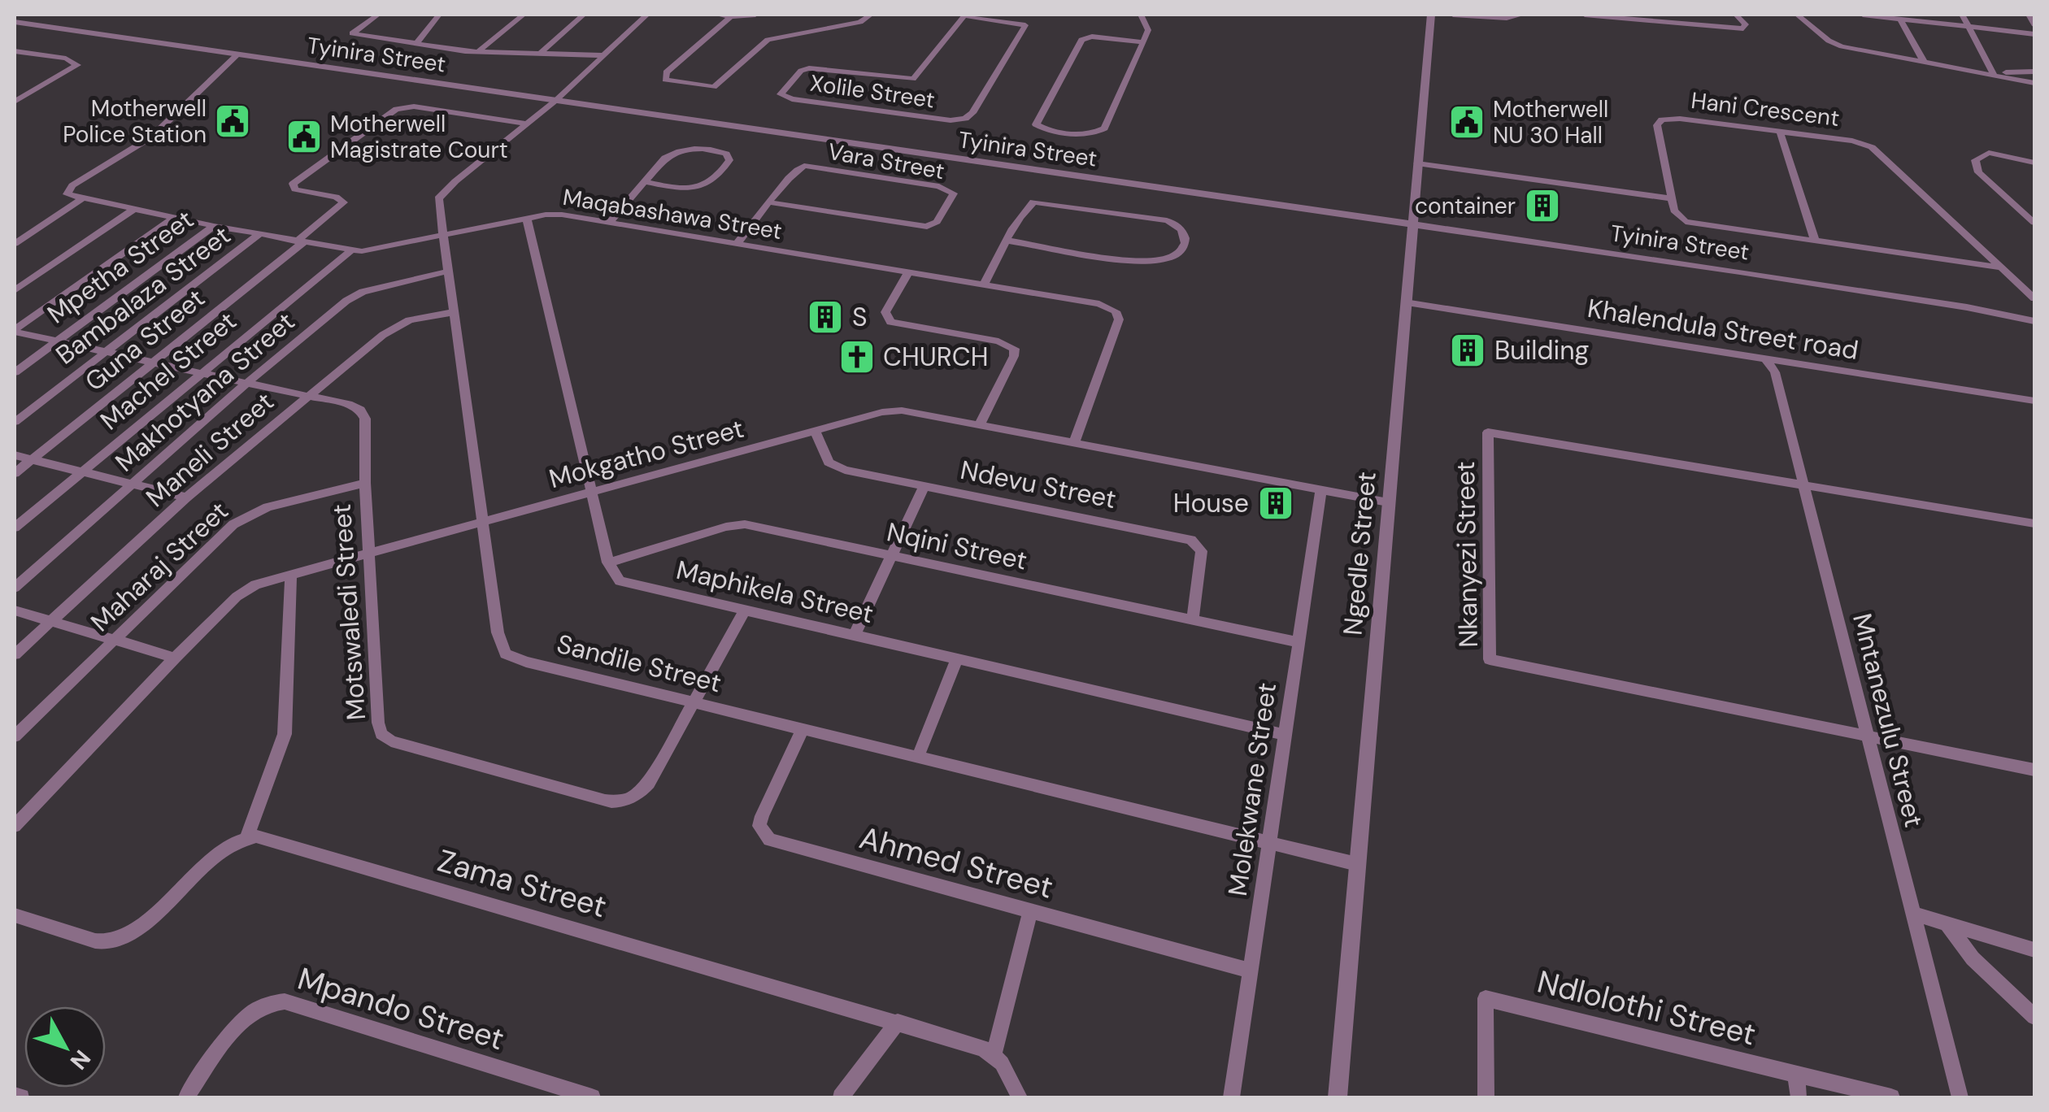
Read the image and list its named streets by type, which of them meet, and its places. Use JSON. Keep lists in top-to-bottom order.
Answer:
{
  "streets": {
    "street": [
      "Tyinira Street",
      "Xolile Street",
      "Hani Crescent",
      "Vara Street",
      "Maqabashawa Street",
      "Mpetha Street",
      "Bambalaza Street",
      "Khalendula Street road",
      "Guna Street",
      "Machel Street",
      "Makhotyana Street",
      "Maneli Street",
      "Mokgatho Street",
      "Ndevu Street",
      "Nqini Street",
      "Ngedle Street",
      "Nkanyezi Street",
      "Maharaj Street",
      "Maphikela Street",
      "Motswaledi Street",
      "Sandile Street",
      "Mntanezulu Street",
      "Molekwane Street",
      "Ahmed Street",
      "Zama Street",
      "Ndlolothi Street",
      "Mpando Street"
    ]
  },
  "crossings": [
    ["Tyinira Street", "Ngedle Street"],
    ["Tyinira Street", "Sandile Street"],
    ["Vara Street", "Maqabashawa Street"],
    ["Maqabashawa Street", "Mpetha Street"],
    ["Maqabashawa Street", "Bambalaza Street"],
    ["Maqabashawa Street", "Guna Street"],
    ["Maqabashawa Street", "Machel Street"],
    ["Maqabashawa Street", "Mokgatho Street"],
    ["Maqabashawa Street", "Sandile Street"],
    ["Mpetha Street", "Motswaledi Street"],
    ["Bambalaza Street", "Motswaledi Street"],
    ["Khalendula Street road", "Ngedle Street"],
    ["Khalendula Street road", "Mntanezulu Street"],
    ["Guna Street", "Motswaledi Street"],
    ["Guna Street", "Sandile Street"],
    ["Machel Street", "Motswaledi Street"],
    ["Makhotyana Street", "Motswaledi Street"],
    ["Makhotyana Street", "Sandile Street"],
    ["Maneli Street", "Motswaledi Street"],
    ["Maneli Street", "Sandile Street"],
    ["Mokgatho Street", "Ndevu Street"],
    ["Mokgatho Street", "Ngedle Street"],
    ["Mokgatho Street", "Motswaledi Street"],
    ["Mokgatho Street", "Sandile Street"],
    ["Mokgatho Street", "Molekwane Street"],
    ["Ndevu Street", "Nqini Street"],
    ["Nqini Street", "Maphikela Street"],
    ["Nqini Street", "Molekwane Street"],
    ["Ngedle Street", "Sandile Street"],
    ["Nkanyezi Street", "Mntanezulu Street"],
    ["Maharaj Street", "Motswaledi Street"],
    ["Maphikela Street", "Motswaledi Street"],
    ["Maphikela Street", "Molekwane Street"],
    ["Motswaledi Street", "Sandile Street"],
    ["Sandile Street", "Molekwane Street"],
    ["Sandile Street", "Ahmed Street"],
    ["Molekwane Street", "Ahmed Street"]
  ],
  "places": {
    "public building": ["Motherwell Police Station", "Motherwell NU 30 Hall", "Motherwell Magistrate Court"],
    "building": [
      "container",
      "S",
      "Building",
      "House"
    ],
    "church": ["CHURCH"]
  },
  "north": "bottom right"
}
